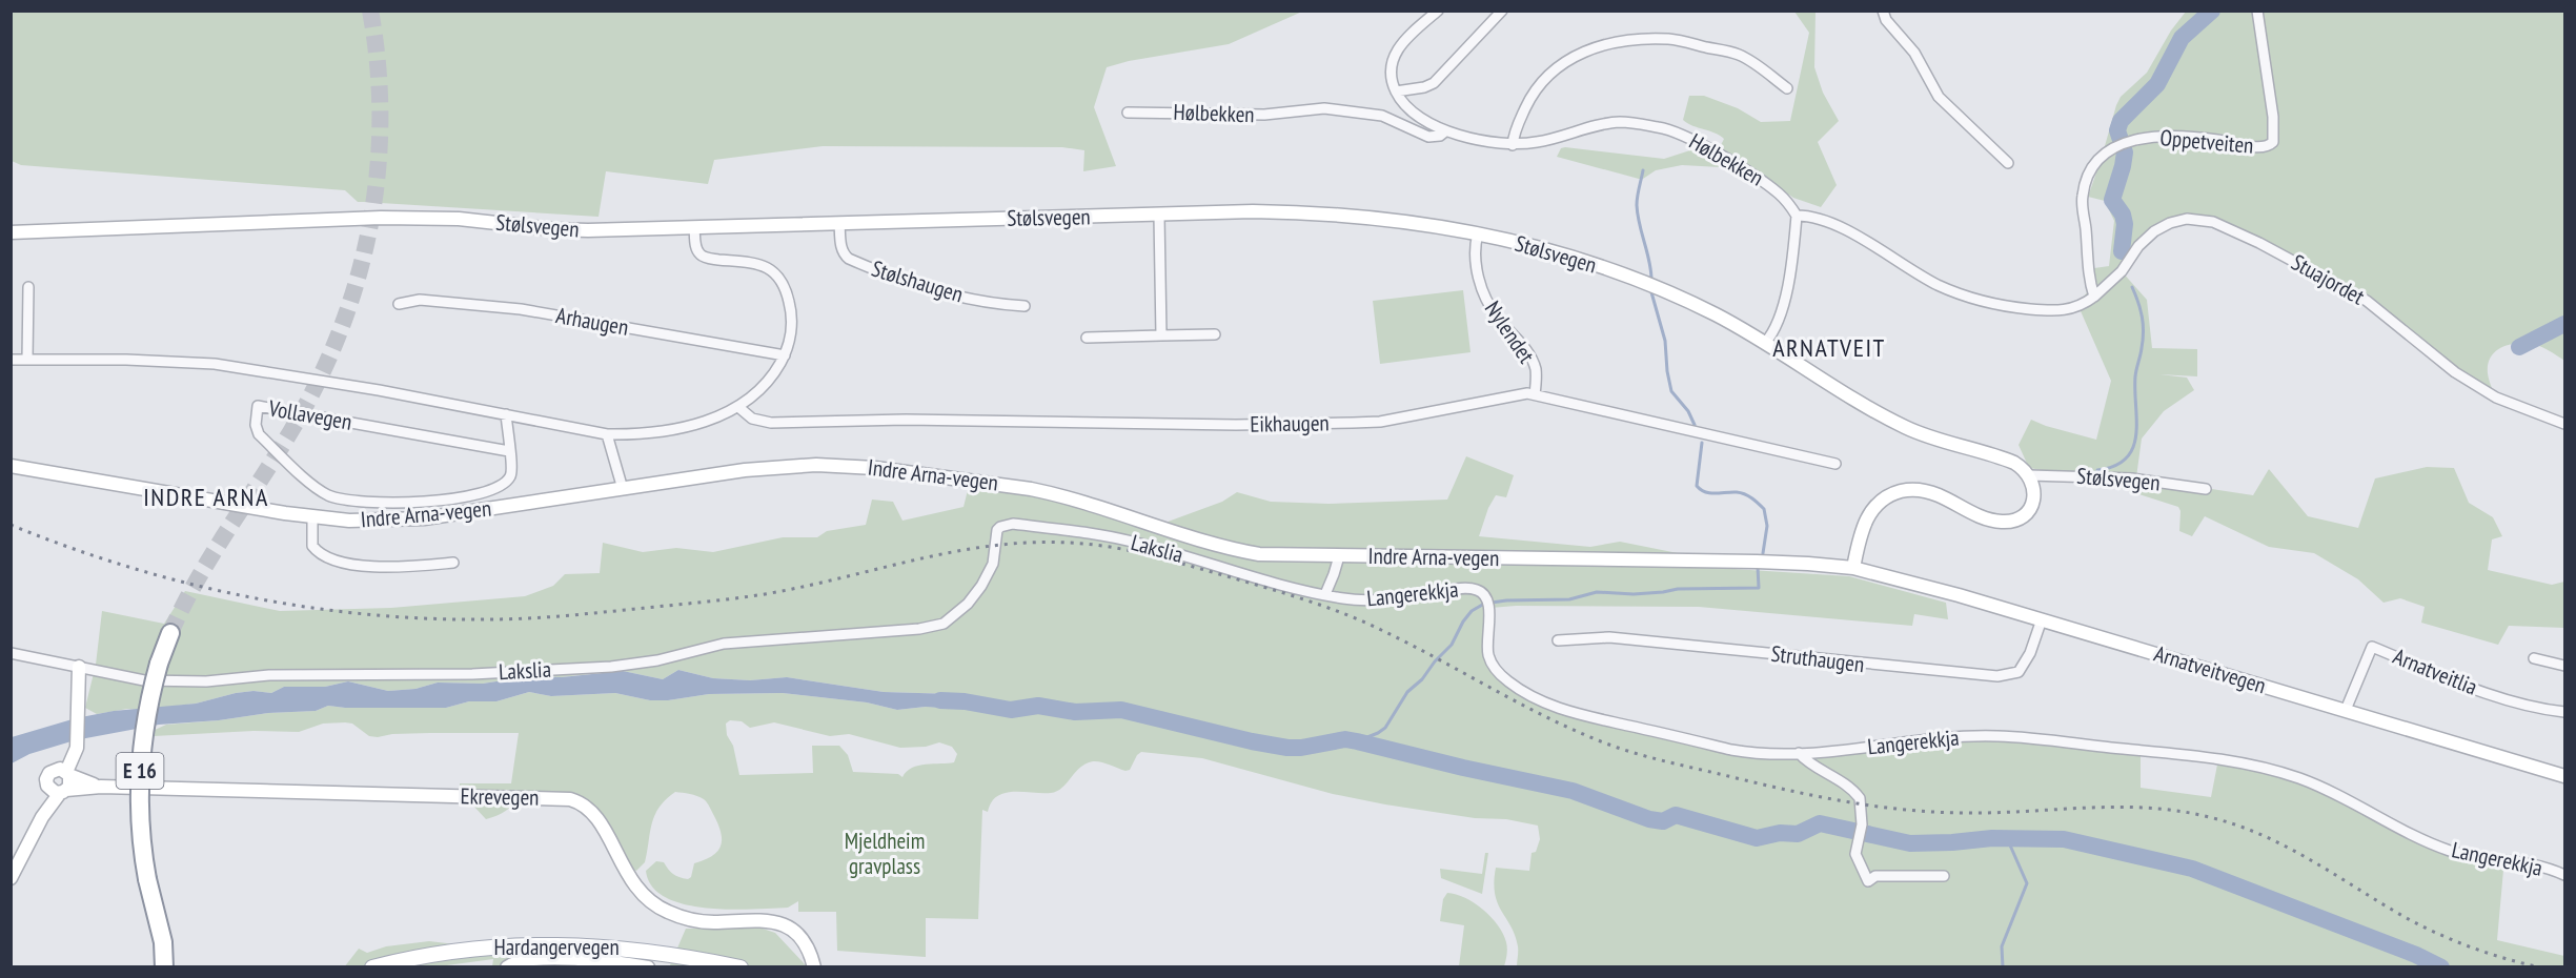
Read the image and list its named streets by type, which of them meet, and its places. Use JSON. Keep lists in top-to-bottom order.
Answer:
{
  "streets": {
    "highway": ["E 16"],
    "main road": [
      "Stølsvegen",
      "Indre Arna-vegen",
      "Arnatveitvegen",
      "Ekrevegen",
      "Hardangervegen"
    ],
    "street": [
      "Hølbekken",
      "Oppetveiten",
      "Stuajordet",
      "Stølshaugen",
      "Arhaugen",
      "Nylendet",
      "Vollavegen",
      "Eikhaugen",
      "Lakslia",
      "Langerekkja",
      "Struthaugen",
      "Arnatveitlia"
    ]
  },
  "crossings": [
    ["Oppetveiten", "Stuajordet"],
    ["Stølsvegen", "Stølshaugen"],
    ["Stølsvegen", "Nylendet"],
    ["Arhaugen", "Vollavegen"],
    ["Nylendet", "Eikhaugen"],
    ["Vollavegen", "Eikhaugen"],
    ["Indre Arna-vegen", "Arnatveitvegen"],
    ["Lakslia", "Langerekkja"],
    ["Struthaugen", "Arnatveitvegen"],
    ["Arnatveitvegen", "Arnatveitlia"]
  ],
  "districts": ["ARNATVEIT", "INDRE ARNA"],
  "parks": ["Mjeldheim gravplass"]
}
